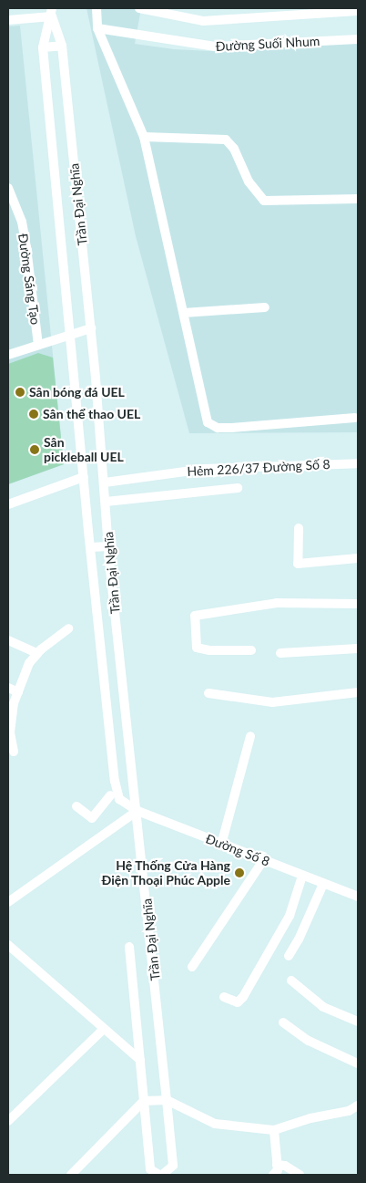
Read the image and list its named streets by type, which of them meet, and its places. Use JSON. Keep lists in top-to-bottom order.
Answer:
{
  "streets": {
    "street": [
      "Đường Suối Nhum",
      "Trần Đại Nghĩa",
      "Đường Sáng Tạo",
      "Hẻm 226/37 Đường Số 8",
      "Đường Số 8"
    ]
  },
  "crossings": [
    ["Trần Đại Nghĩa", "Hẻm 226/37 Đường Số 8"],
    ["Trần Đại Nghĩa", "Đường Số 8"]
  ],
  "places": [
    "Sân bóng đá UEL",
    "Sân thể thao UEL",
    "Sân pickleball UEL",
    "Hệ Thống Cửa Hàng Điện Thoại Phúc Apple"
  ]
}
